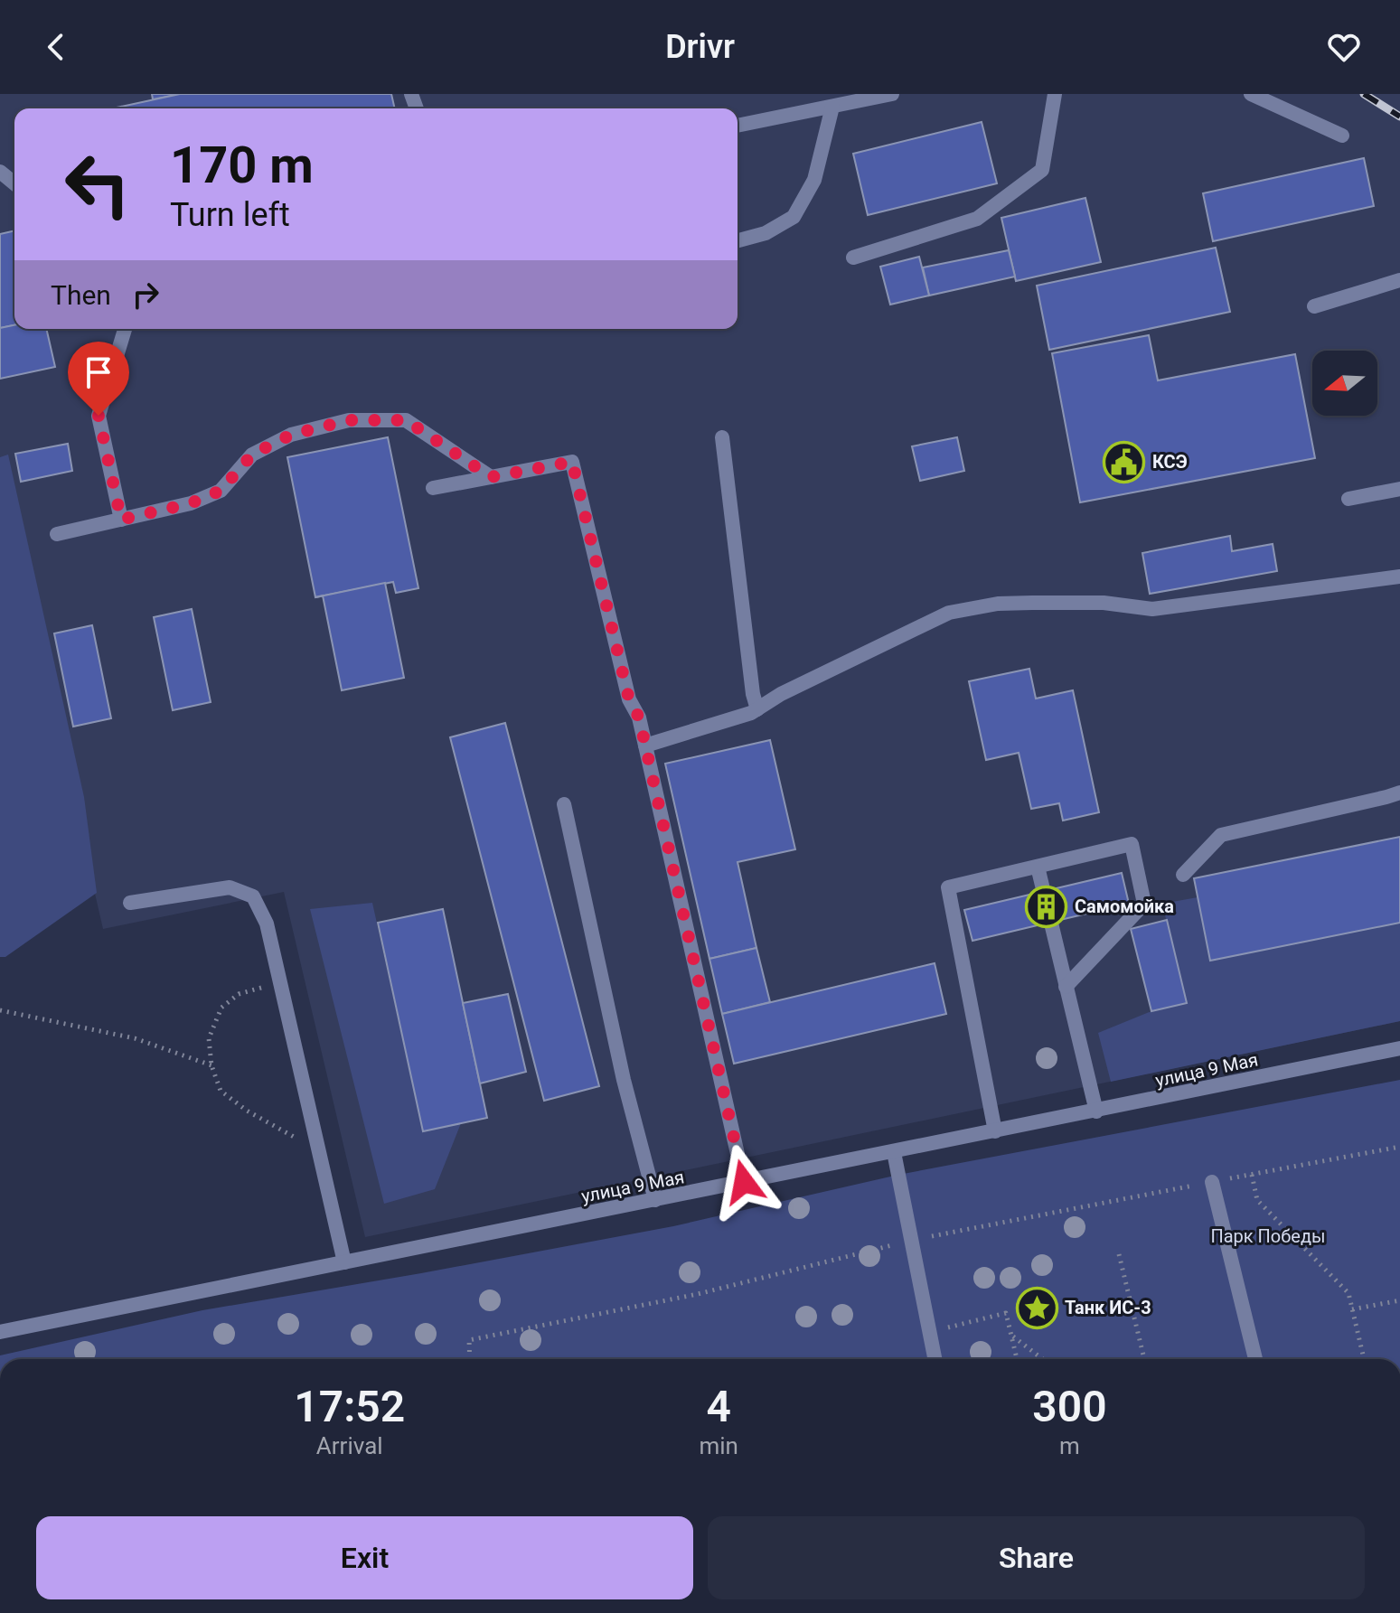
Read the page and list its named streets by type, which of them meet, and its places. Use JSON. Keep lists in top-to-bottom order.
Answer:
{
  "streets": {
    "street": ["улица 9 Мая"]
  },
  "parks": ["Парк Победы"],
  "places": {
    "public building": ["КСЭ"],
    "building": ["Самомойка"],
    "place": ["Танк ИС-3"]
  },
  "north": "left",
  "page": {
    "header": "Drivr",
    "turn": ["170 m", "Turn left"],
    "then": "Then",
    "eta": [
      "17:52",
      "Arrival",
      "4",
      "min",
      "300",
      "m"
    ],
    "buttons": ["Exit", "Share"]
  }
}
